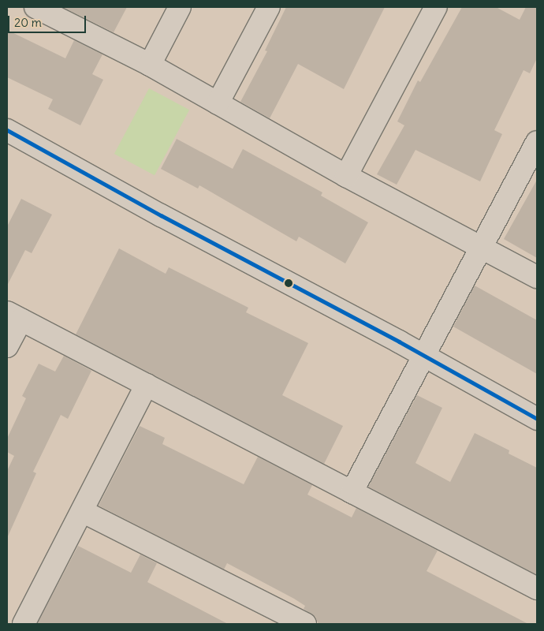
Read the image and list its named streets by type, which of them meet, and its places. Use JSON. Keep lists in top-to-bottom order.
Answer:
{
  "scale_bar": "20 m"
}
